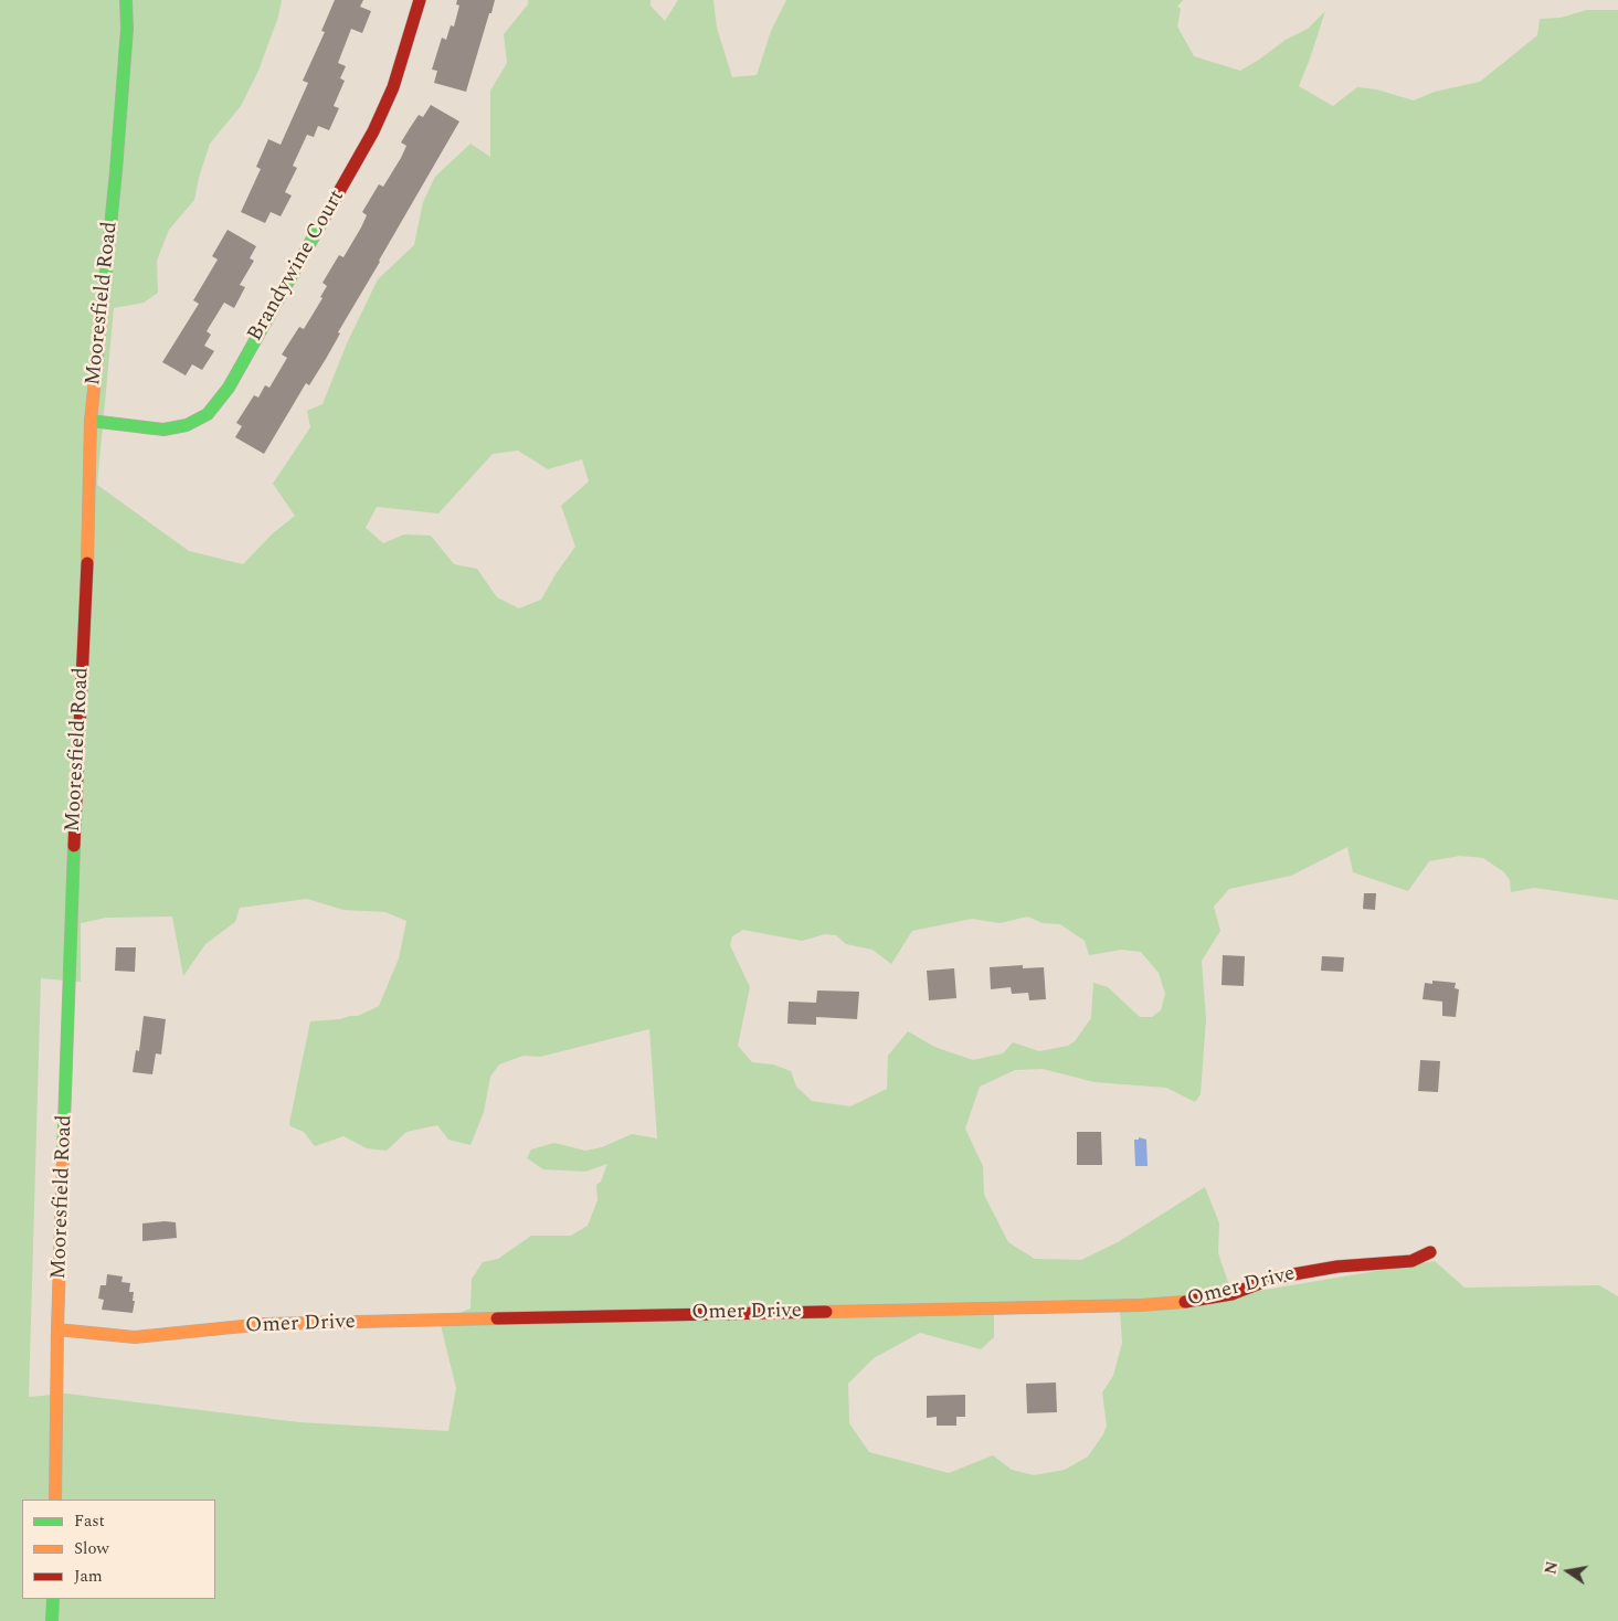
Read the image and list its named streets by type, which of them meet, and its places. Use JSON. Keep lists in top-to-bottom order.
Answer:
{
  "streets": {
    "street": ["Brandywine Court", "Mooresfield Road", "Omer Drive"]
  },
  "crossings": [
    ["Brandywine Court", "Mooresfield Road"],
    ["Mooresfield Road", "Omer Drive"]
  ],
  "legend": ["Fast", "Slow", "Jam"],
  "north": "left"
}
